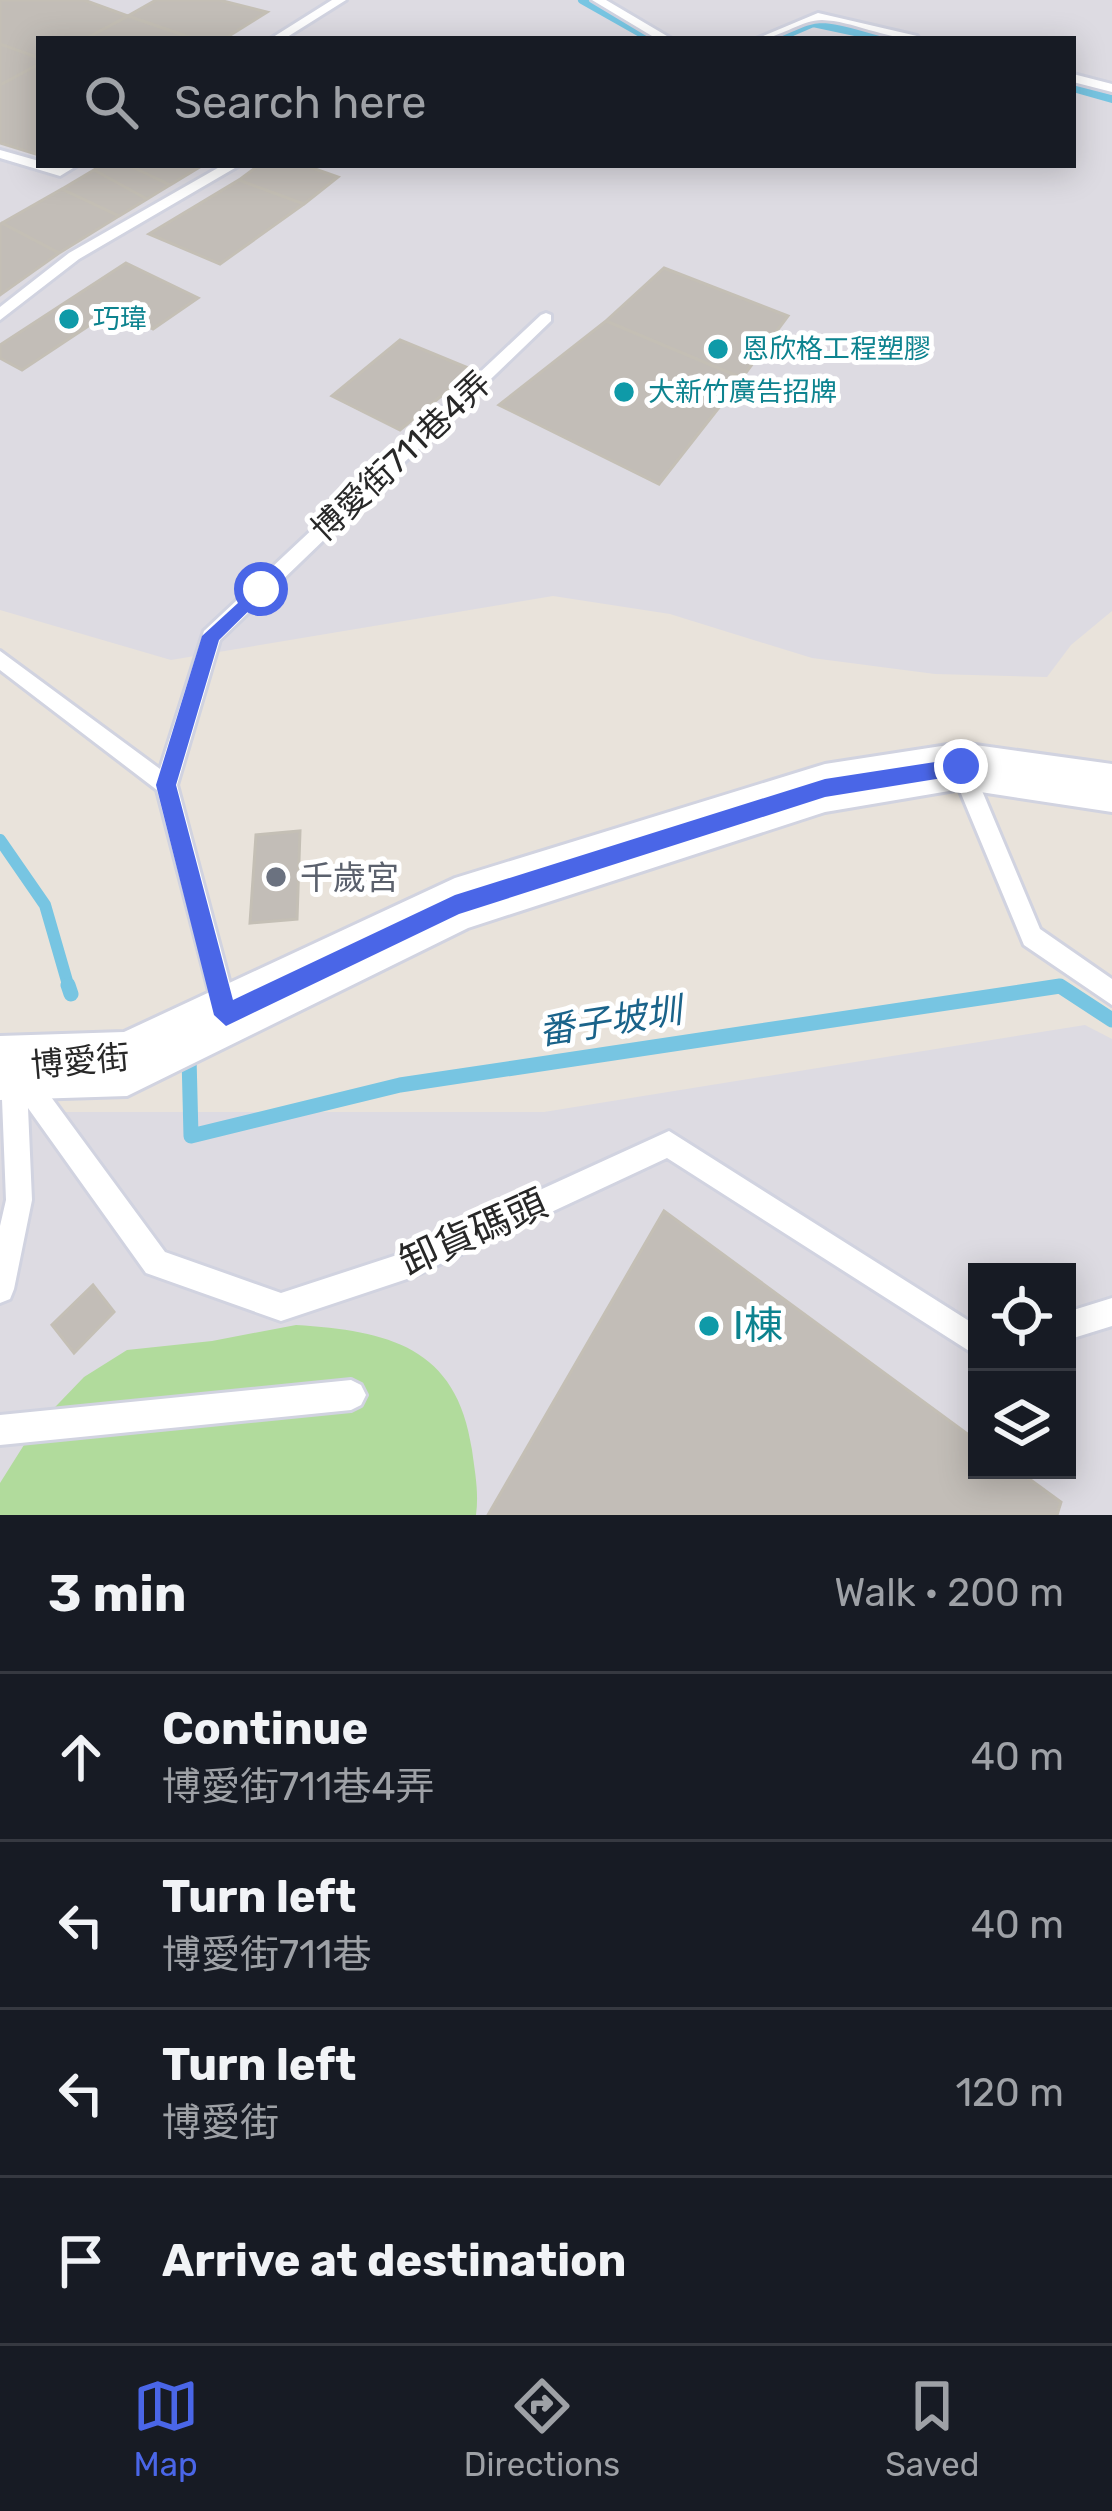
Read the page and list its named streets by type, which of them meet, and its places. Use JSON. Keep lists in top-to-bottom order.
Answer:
{
  "streets": {
    "street": ["博愛街"],
    "lane": ["博愛街711巷4弄", "卸貨碼頭"]
  },
  "crossings": [
    ["博愛街", "卸貨碼頭"]
  ],
  "water": ["番子坡圳"],
  "places": [
    "巧瑋",
    "恩欣格工程塑膠",
    "大新竹廣告招牌",
    "千歲宮",
    "I棟"
  ],
  "page": {
    "search": "Search here",
    "heading": ["3 min", "Walk · 200 m"],
    "list": [
      ["Continue", "博愛街711巷4弄", "40 m"],
      ["Turn left", "博愛街711巷", "40 m"],
      ["Turn left", "博愛街", "120 m"],
      "Arrive at destination"
    ],
    "nav": ["Map", "Directions", "Saved"]
  }
}
